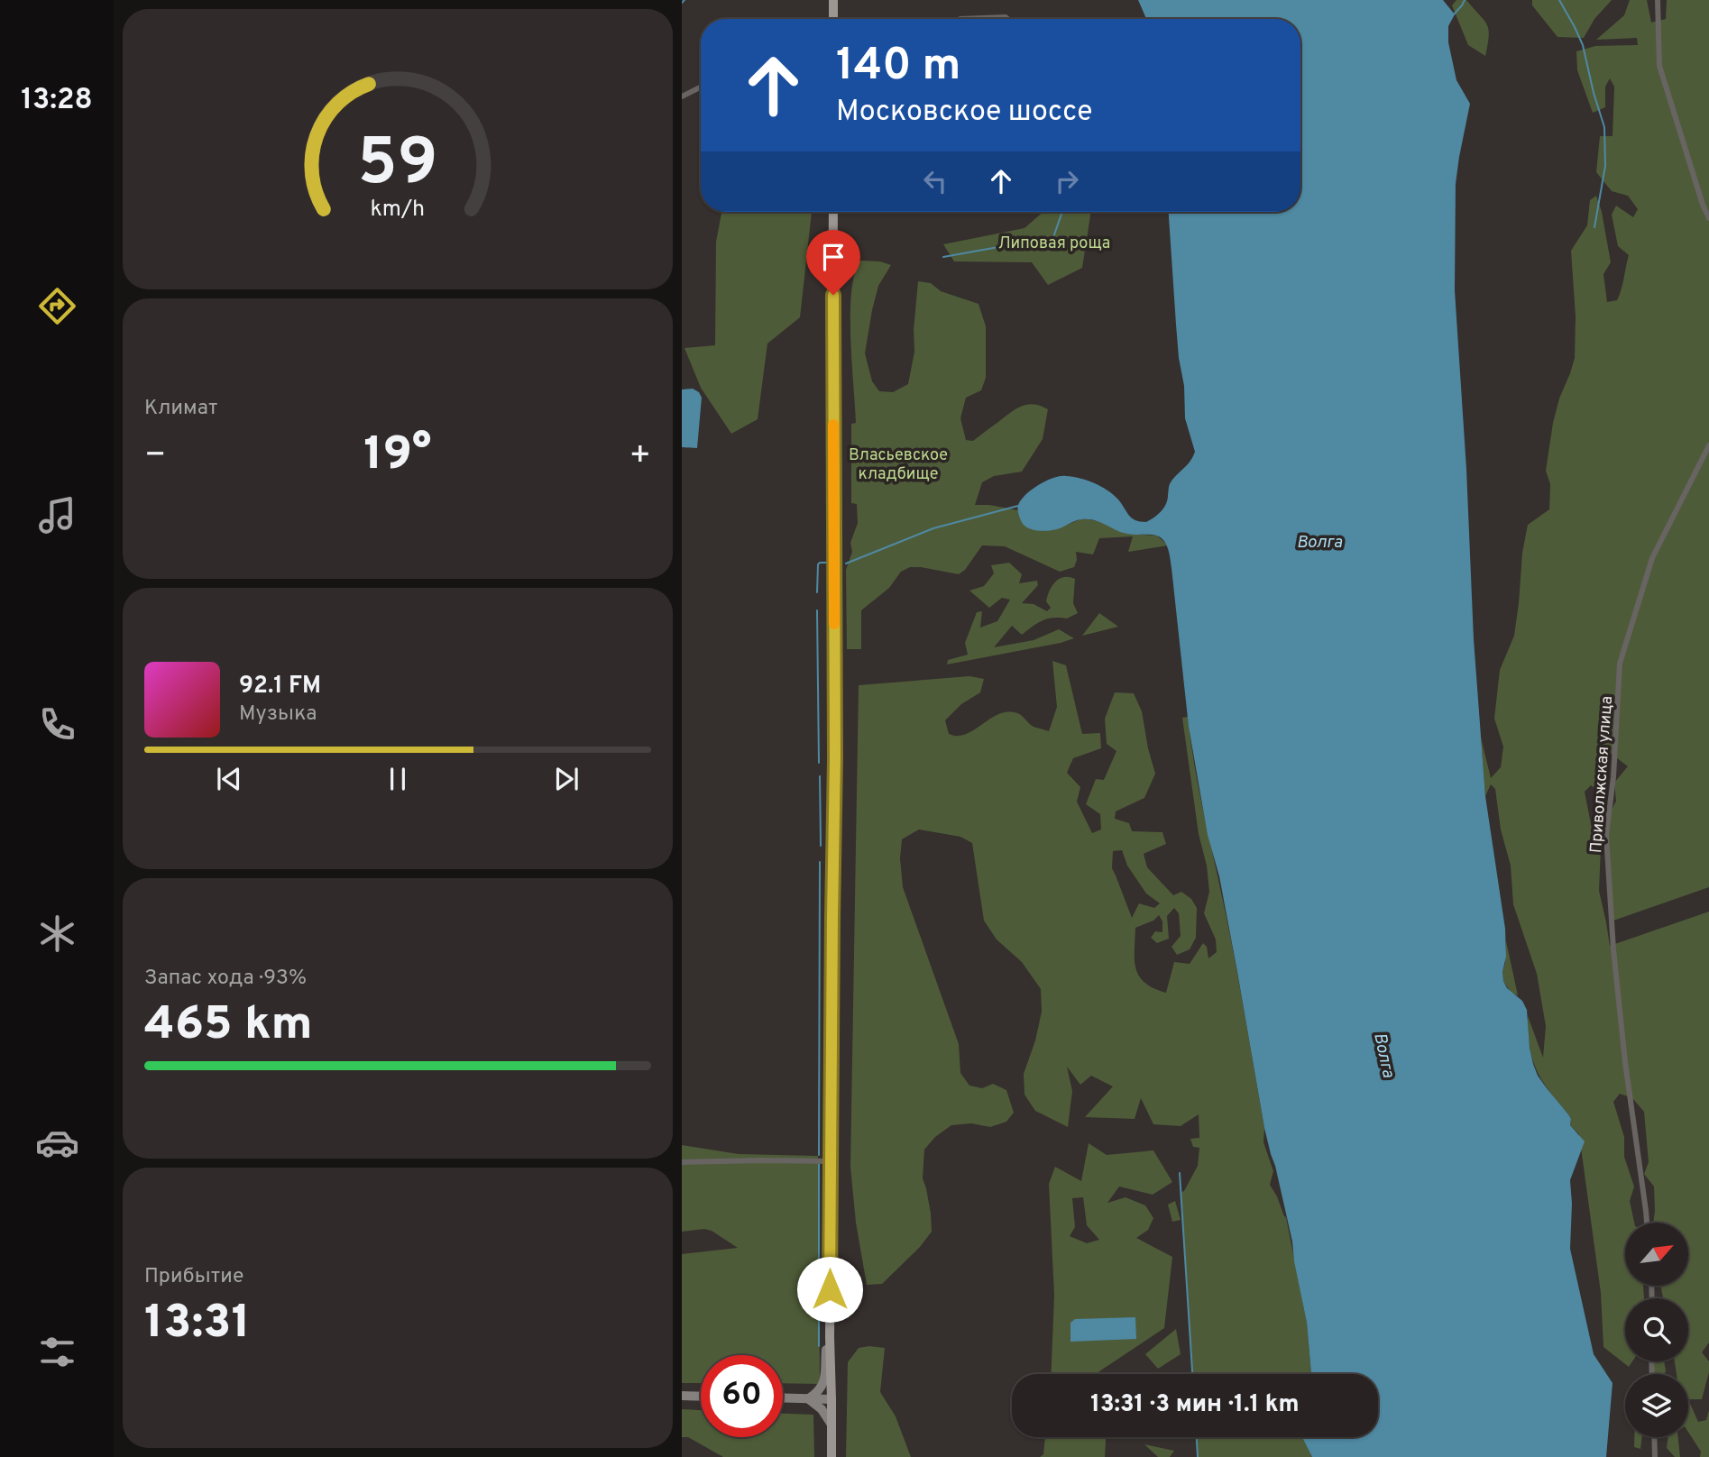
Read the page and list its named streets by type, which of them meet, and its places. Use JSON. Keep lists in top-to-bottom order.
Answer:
{
  "streets": {
    "street": ["Приволжская улица"]
  },
  "water": ["Волга"],
  "parks": ["Липовая роща", "Власьевское кладбище"],
  "north": "top right",
  "page": {
    "tabs": "13:28",
    "turn": ["140 m", "Московское шоссе"],
    "tile": [
      "Климат",
      ["Запас хода · 93%", "465 km"],
      ["Прибытие", "13:31"]
    ],
    "heat": ["−", "19°", "+"],
    "song": ["92.1 FM", "Музыка"],
    "limit": "60",
    "trip": "13:31 · 3 мин · 1.1 km",
    "gauge": ["59", "km/h"]
  }
}
